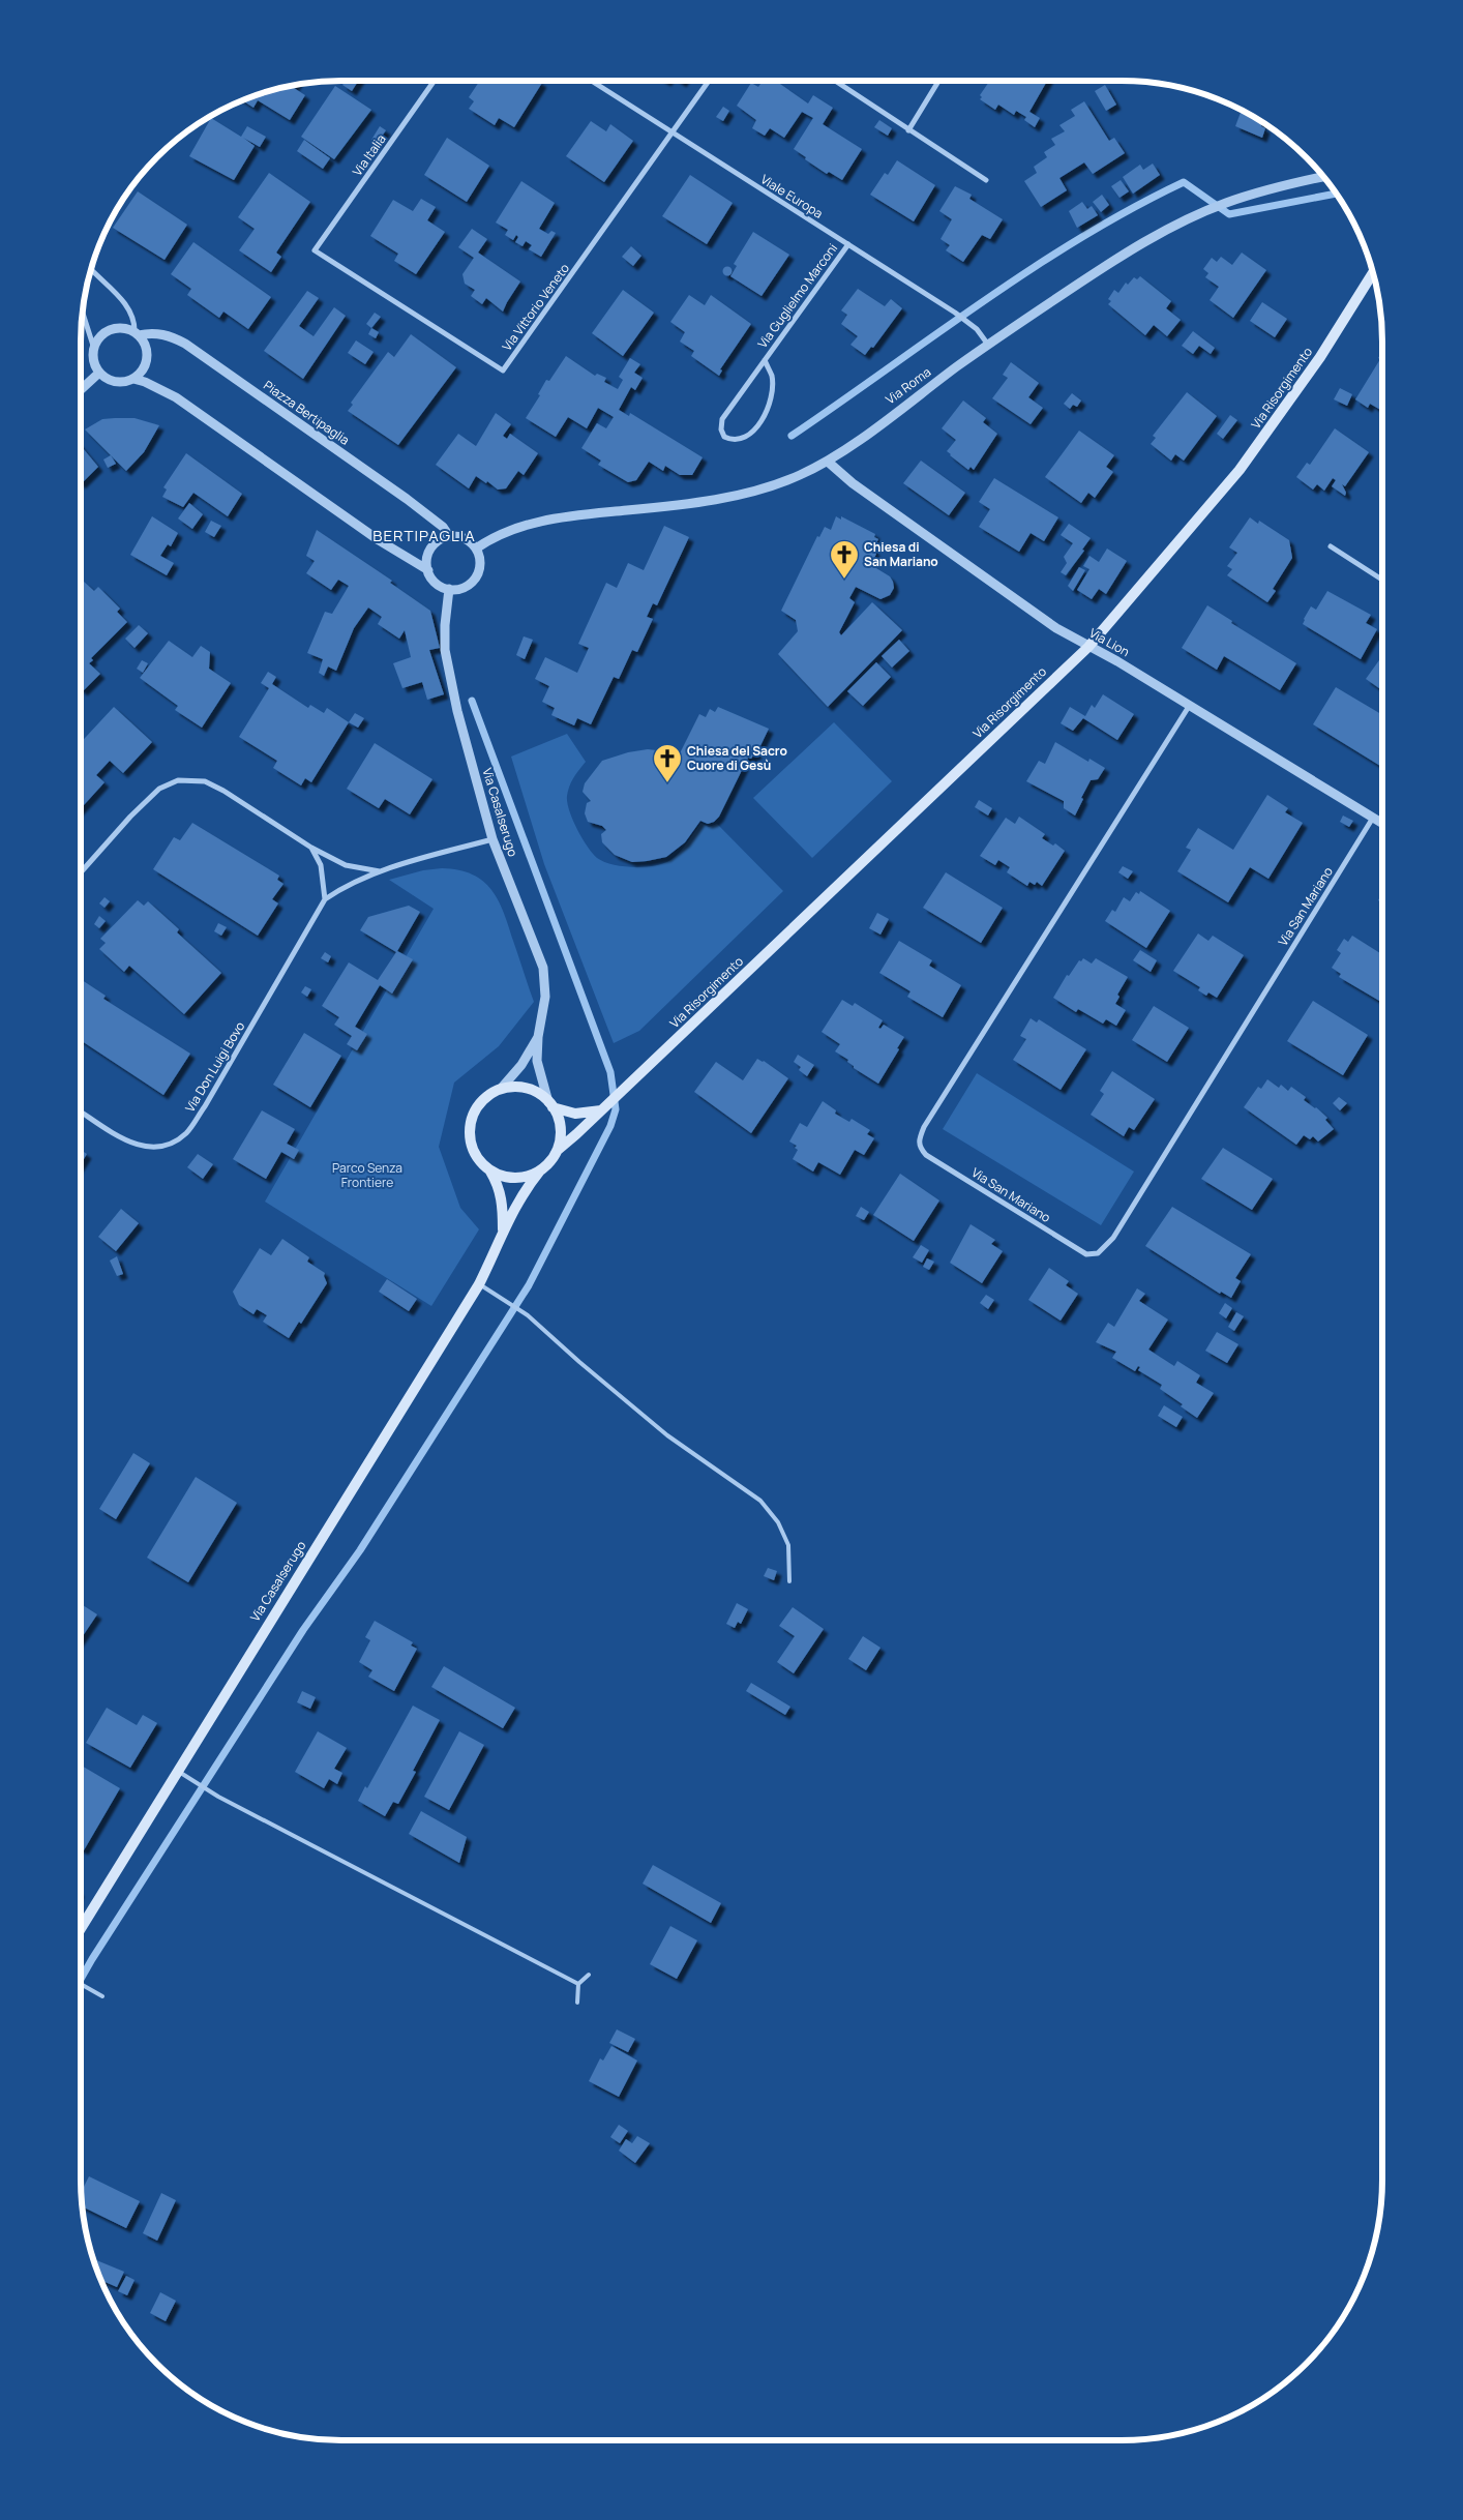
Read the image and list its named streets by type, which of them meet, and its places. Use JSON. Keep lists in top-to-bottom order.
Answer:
{
  "streets": {
    "main road": ["Via Risorgimento", "Via Casalserugo"],
    "street": [
      "Via Italia",
      "Viale Europa",
      "Via Guglielmo Marconi",
      "Via Vittorio Veneto",
      "Via Roma",
      "Piazza Bertipaglia",
      "Via Lion",
      "Via San Mariano",
      "Via Don Luigi Bovo"
    ]
  },
  "crossings": [
    ["Via Italia", "Via Vittorio Veneto"],
    ["Viale Europa", "Via Guglielmo Marconi"],
    ["Viale Europa", "Via Vittorio Veneto"],
    ["Viale Europa", "Via Roma"],
    ["Via Roma", "Piazza Bertipaglia"],
    ["Via Roma", "Via Lion"],
    ["Via Roma", "Via Casalserugo"],
    ["Via Risorgimento", "Via Lion"],
    ["Via Risorgimento", "Via Casalserugo"],
    ["Piazza Bertipaglia", "Via Casalserugo"],
    ["Via Lion", "Via San Mariano"],
    ["Via Casalserugo", "Via Don Luigi Bovo"]
  ],
  "districts": ["BERTIPAGLIA"],
  "parks": ["Parco Senza Frontiere"],
  "places": {
    "church": ["Chiesa di San Mariano", "Chiesa del Sacro Cuore di Gesù"]
  }
}
